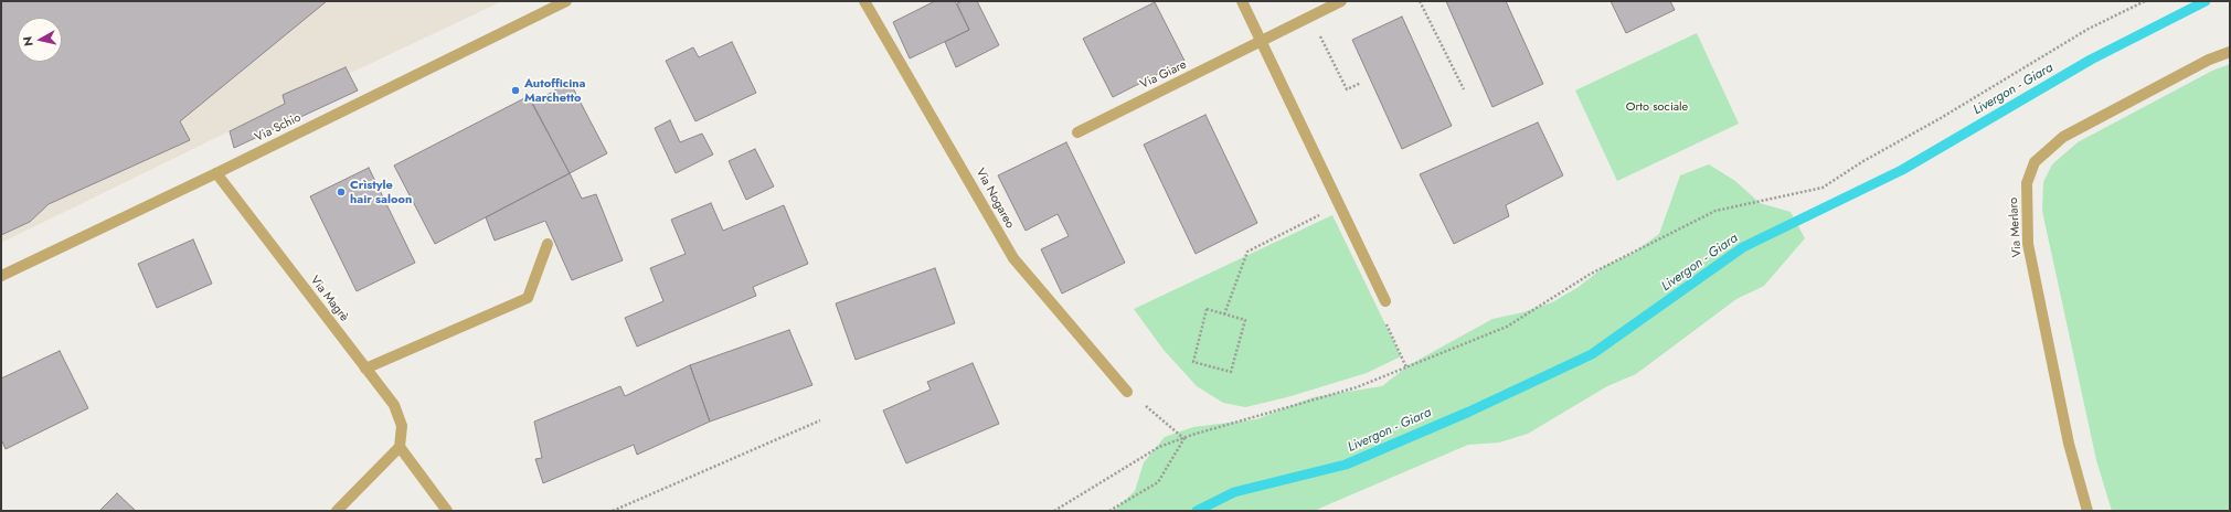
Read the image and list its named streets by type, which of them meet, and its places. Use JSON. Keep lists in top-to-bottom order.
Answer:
{
  "streets": {
    "street": [
      "Via Giare",
      "Via Schio",
      "Via Nogareo",
      "Via Merlaro",
      "Via Magrè"
    ]
  },
  "crossings": [
    ["Via Schio", "Via Magrè"]
  ],
  "water": ["Livergon - Giara"],
  "parks": ["Orto sociale"],
  "places": ["Autofficina Marchetto", "Crìstyle hair saloon"],
  "north": "left"
}
